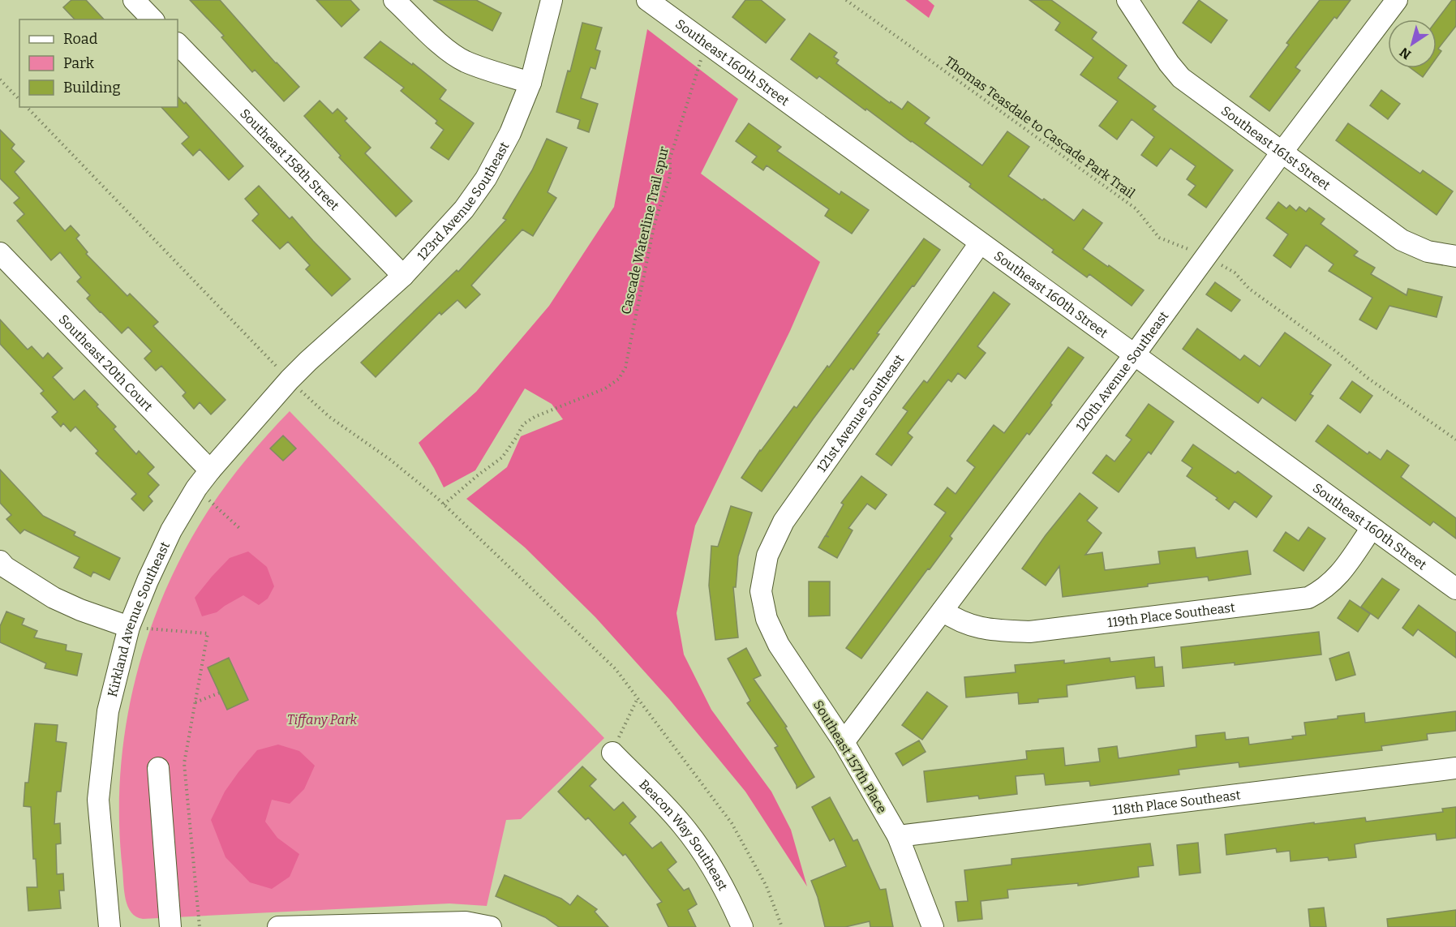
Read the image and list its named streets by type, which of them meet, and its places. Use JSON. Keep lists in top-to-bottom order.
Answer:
{
  "streets": {
    "street": [
      "Southeast 160th Street",
      "Southeast 161st Street",
      "Southeast 158th Street",
      "123rd Avenue Southeast",
      "Southeast 20th Court",
      "120th Avenue Southeast",
      "121st Avenue Southeast",
      "119th Place Southeast",
      "Kirkland Avenue Southeast",
      "Southeast 157th Place",
      "118th Place Southeast",
      "Beacon Way Southeast"
    ],
    "path": ["Thomas Teasdale to Cascade Park Trail", "Cascade Waterline Trail spur"]
  },
  "crossings": [
    ["Southeast 160th Street", "Cascade Waterline Trail spur"],
    ["Southeast 160th Street", "120th Avenue Southeast"],
    ["Southeast 160th Street", "121st Avenue Southeast"],
    ["Southeast 160th Street", "119th Place Southeast"],
    ["Thomas Teasdale to Cascade Park Trail", "120th Avenue Southeast"],
    ["Southeast 161st Street", "120th Avenue Southeast"],
    ["Southeast 158th Street", "123rd Avenue Southeast"],
    ["123rd Avenue Southeast", "Kirkland Avenue Southeast"],
    ["Southeast 20th Court", "Kirkland Avenue Southeast"],
    ["120th Avenue Southeast", "119th Place Southeast"],
    ["120th Avenue Southeast", "Southeast 157th Place"],
    ["121st Avenue Southeast", "Southeast 157th Place"],
    ["Southeast 157th Place", "118th Place Southeast"]
  ],
  "parks": ["Tiffany Park"],
  "legend": ["Road", "Park", "Building"],
  "north": "bottom left"
}
